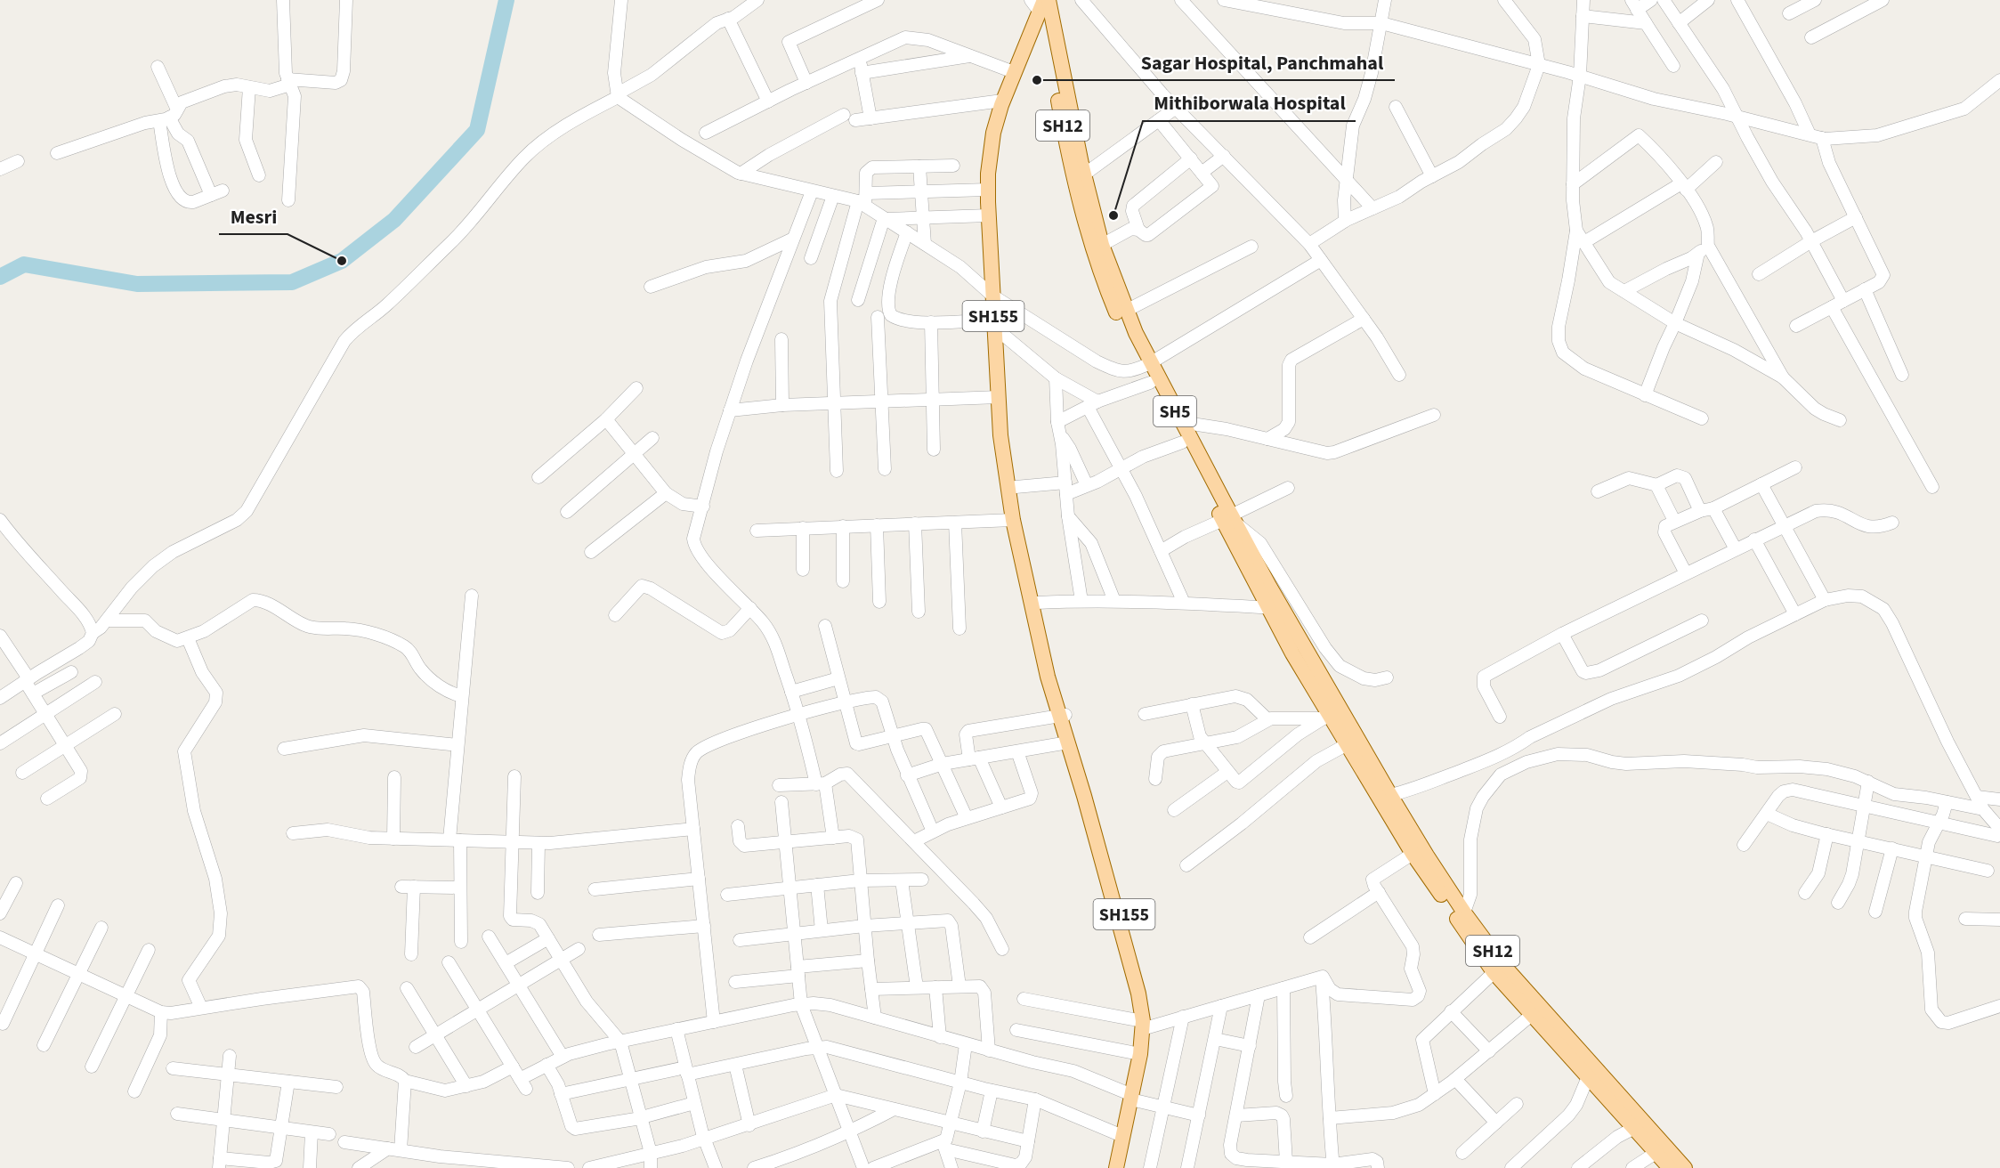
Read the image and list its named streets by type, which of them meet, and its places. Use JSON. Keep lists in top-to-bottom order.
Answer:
{
  "streets": {
    "main road": ["SH12", "SH155", "SH5"]
  },
  "crossings": [
    ["SH12", "SH155"],
    ["SH12", "SH5"],
    ["SH155", "SH5"]
  ],
  "places": ["Sagar Hospital, Panchmahal", "Mithiborwala Hospital", "Mesri"]
}
